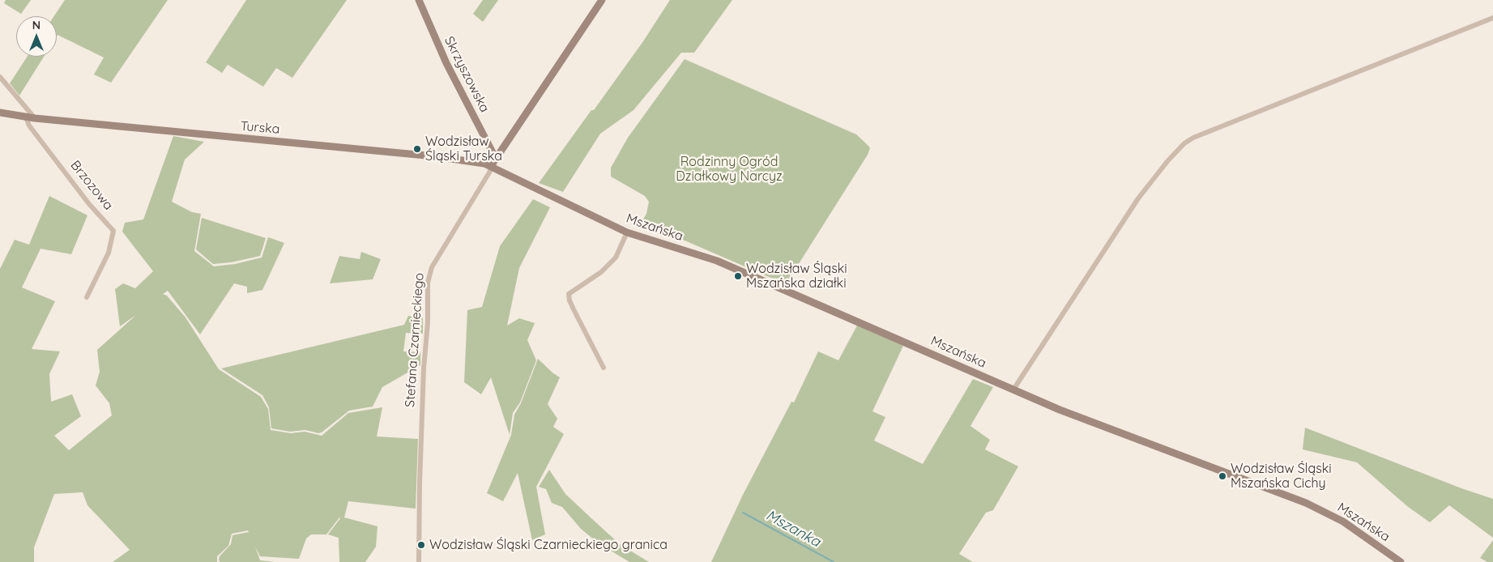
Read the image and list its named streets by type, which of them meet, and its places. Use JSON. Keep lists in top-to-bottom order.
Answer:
{
  "streets": {
    "street": [
      "Skrzyszowska",
      "Turska",
      "Brzozowa",
      "Mszańska",
      "Stefana Czarnieckiego"
    ]
  },
  "crossings": [
    ["Skrzyszowska", "Stefana Czarnieckiego"],
    ["Turska", "Brzozowa"],
    ["Turska", "Mszańska"],
    ["Turska", "Stefana Czarnieckiego"]
  ],
  "water": ["Mszanka"],
  "parks": ["Rodzinny Ogród Działkowy Narcyz"],
  "places": [
    "Wodzisław Śląski Turska",
    "Wodzisław Śląski Mszańska działki",
    "Wodzisław Śląski Mszańska Cichy",
    "Wodzisław Śląski Czarnieckiego granica"
  ],
  "north": "top"
}
